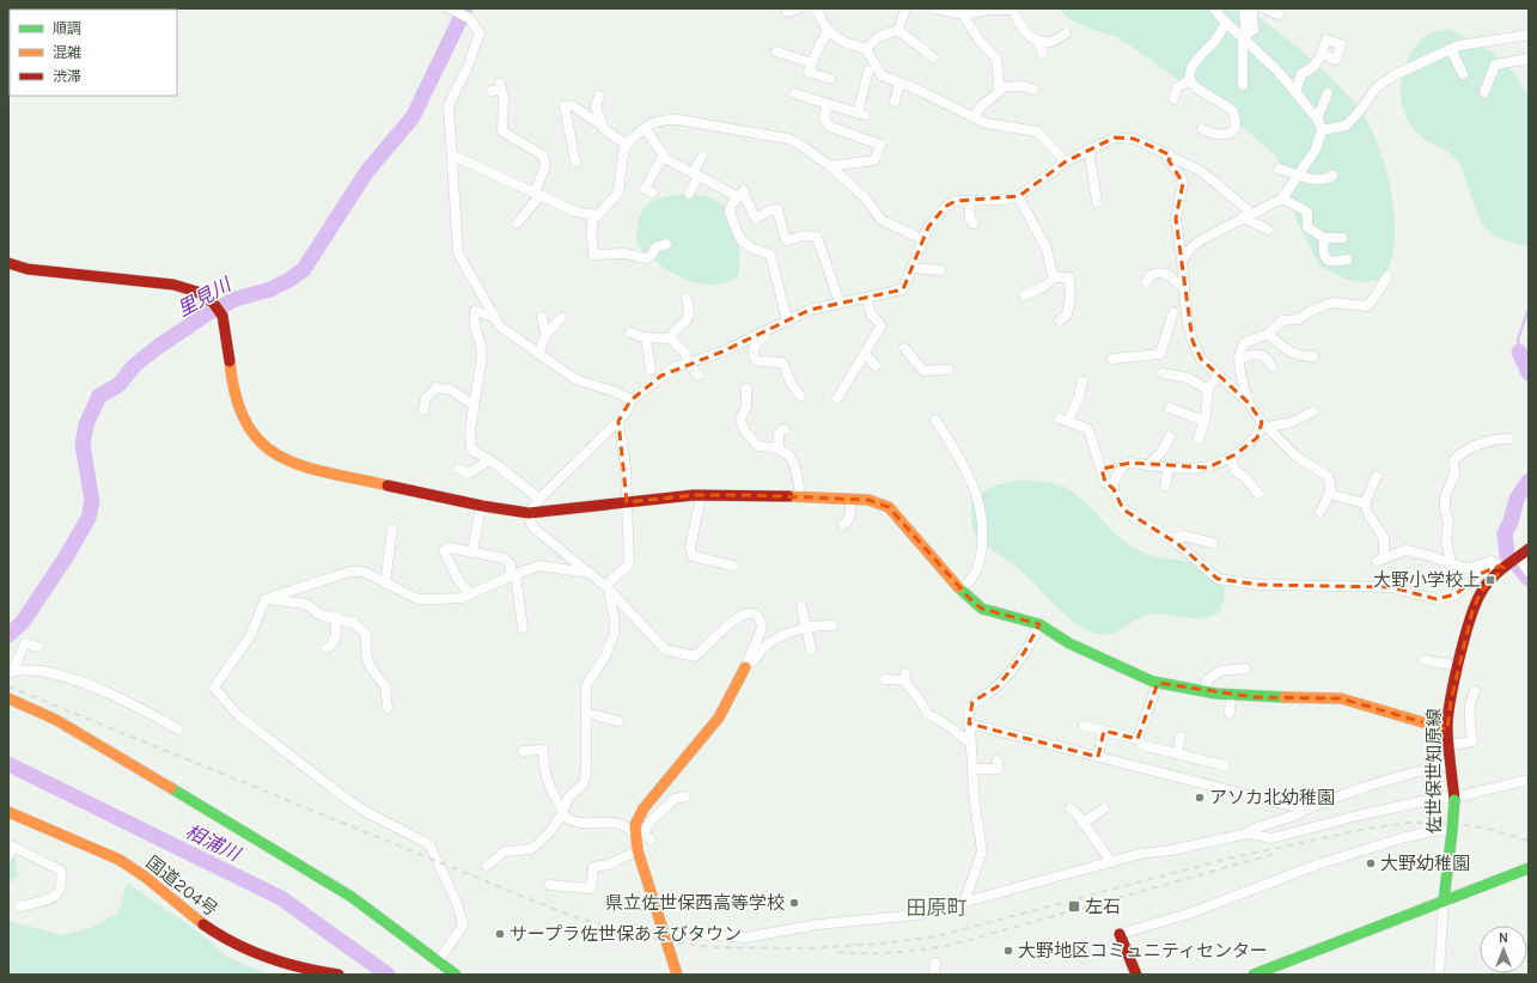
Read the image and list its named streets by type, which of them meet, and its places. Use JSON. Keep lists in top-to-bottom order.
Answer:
{
  "streets": {
    "main road": ["佐世保世知原線", "国道204号"]
  },
  "districts": ["田原町"],
  "water": ["里見川", "相浦川"],
  "places": {
    "transit": ["大野小学校上", "左石"],
    "other": [
      "アソカ北幼稚園",
      "大野幼稚園",
      "県立佐世保西高等学校",
      "サープラ佐世保あそびタウン",
      "大野地区コミュニティセンター"
    ]
  },
  "legend": ["順調", "混雑", "渋滞"],
  "north": "top"
}
